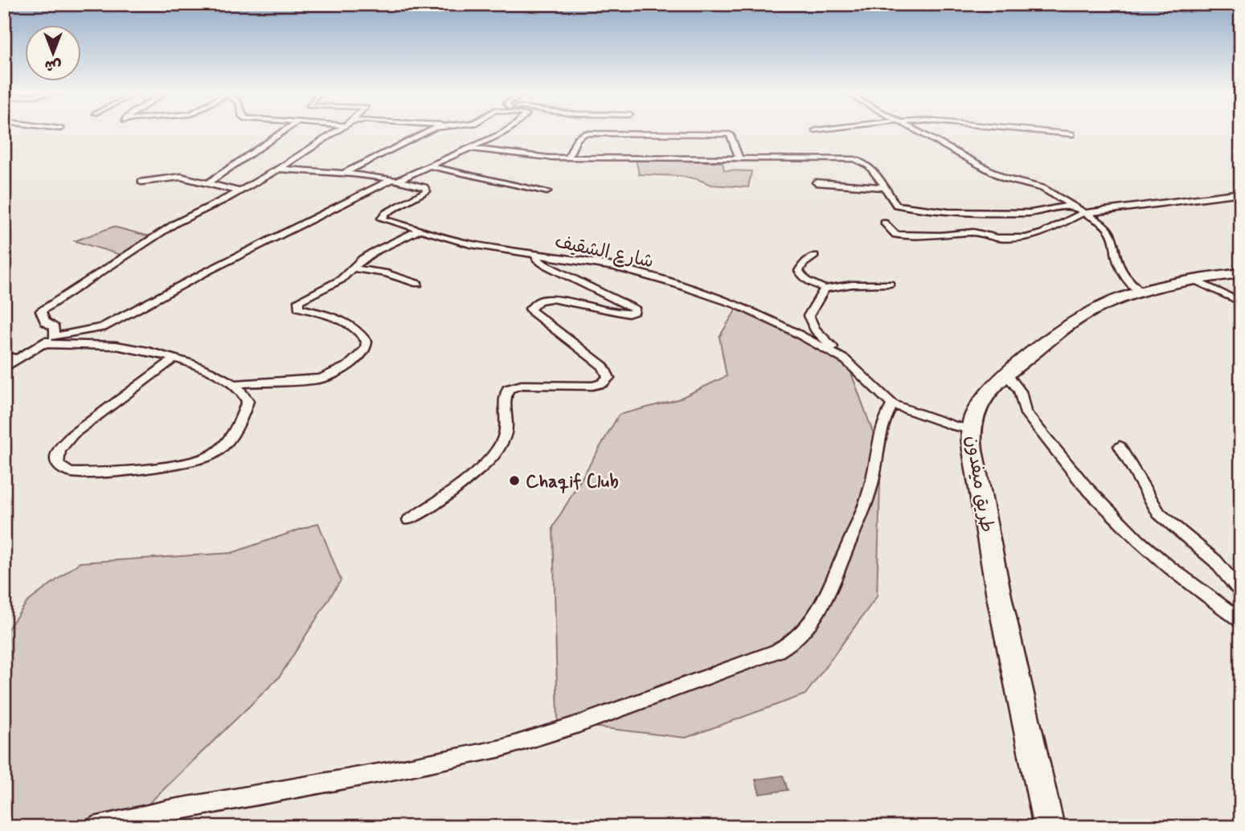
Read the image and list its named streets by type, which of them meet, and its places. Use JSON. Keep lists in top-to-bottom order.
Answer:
{
  "streets": {
    "main road": ["طريق ميفدون"],
    "street": ["شارع الشقيف"]
  },
  "crossings": [
    ["شارع الشقيف", "طريق ميفدون"]
  ],
  "places": ["Chaqif Club"],
  "north": "bottom"
}
